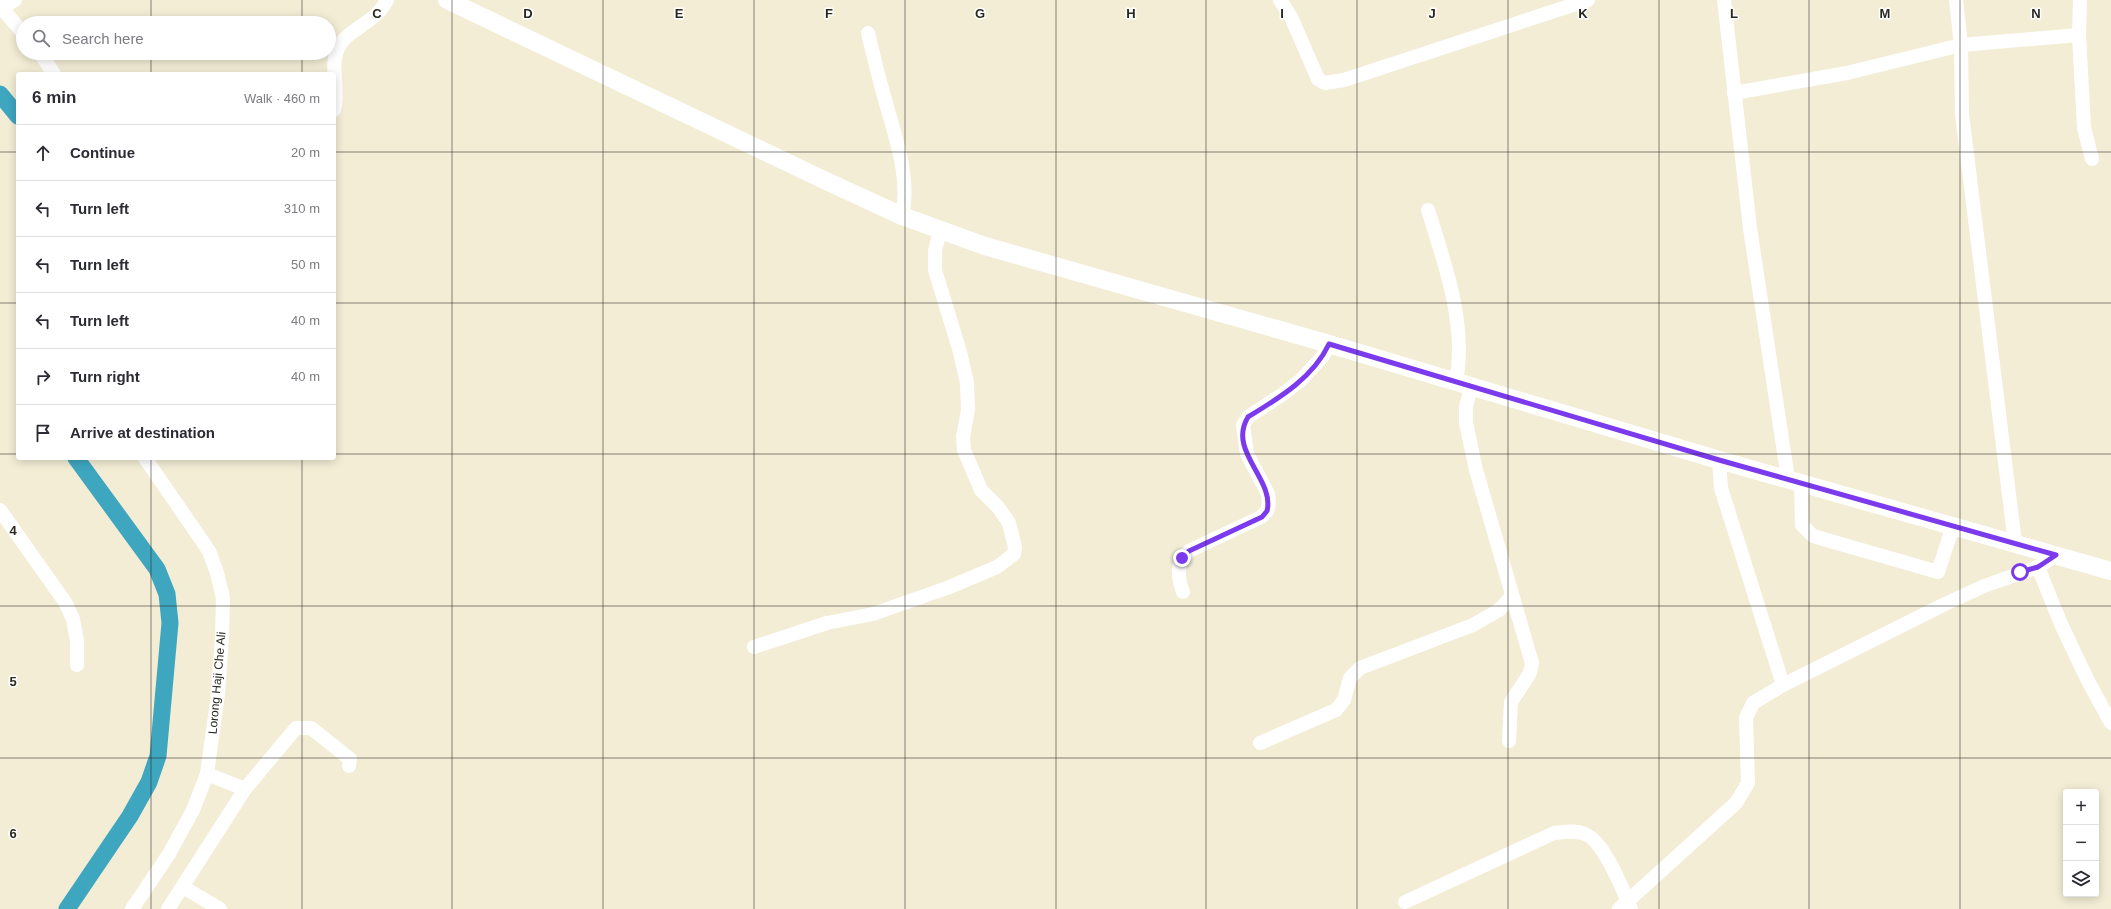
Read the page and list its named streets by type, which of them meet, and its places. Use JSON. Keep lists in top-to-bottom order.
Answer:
{
  "streets": {
    "street": ["Lorong Haji Che Ali"]
  },
  "page": {
    "search": "Search here",
    "heading": ["6 min", "Walk · 460 m"],
    "list": [
      ["Continue", "20 m"],
      ["Turn left", "310 m"],
      ["Turn left", "50 m"],
      ["Turn left", "40 m"],
      ["Turn right", "40 m"],
      "Arrive at destination"
    ],
    "map_buttons": ["+", "−"]
  },
  "grid": {
    "columns": [
      "C",
      "D",
      "E",
      "F",
      "G",
      "H",
      "I",
      "J",
      "K",
      "L",
      "M",
      "N"
    ],
    "rows": ["4", "5", "6"]
  }
}
